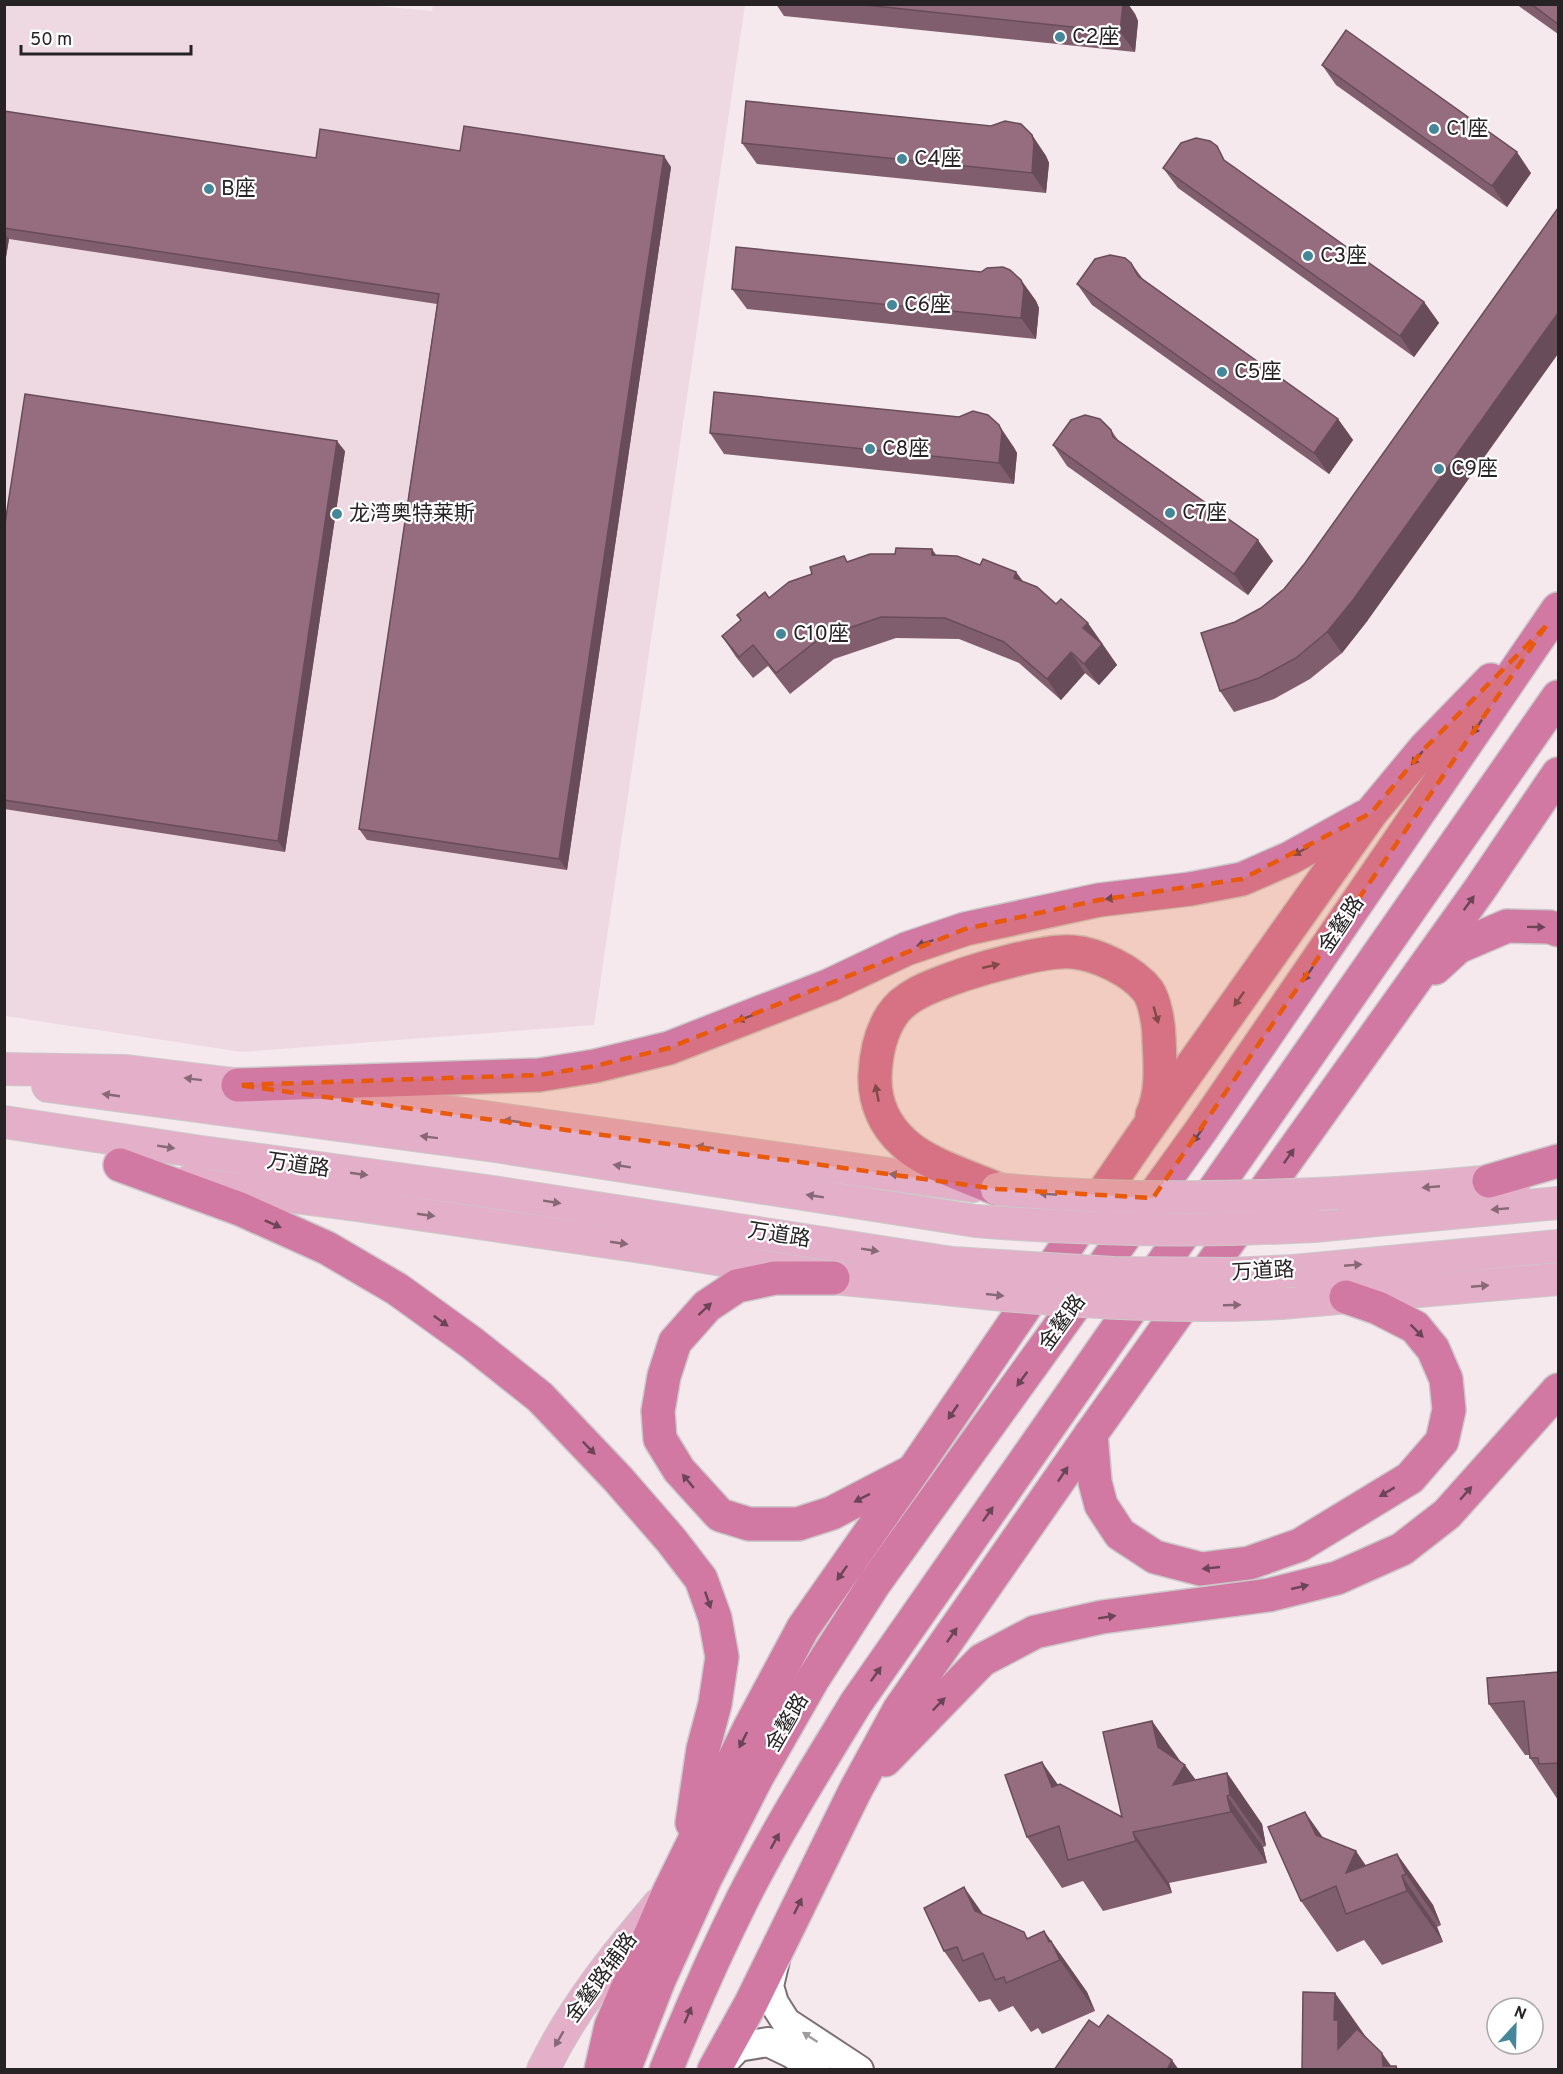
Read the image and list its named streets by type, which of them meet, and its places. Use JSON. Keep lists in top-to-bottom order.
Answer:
{
  "streets": {
    "highway": ["金鳌路"],
    "main road": ["万道路", "金鳌路辅路"]
  },
  "one_way": ["金鳌路辅路"],
  "places": [
    "C2座",
    "C1座",
    "C4座",
    "B座",
    "C3座",
    "C6座",
    "C5座",
    "C8座",
    "C9座",
    "C7座",
    "龙湾奥特莱斯",
    "C10座"
  ],
  "scale_bar": "50 m",
  "north": "top"
}
